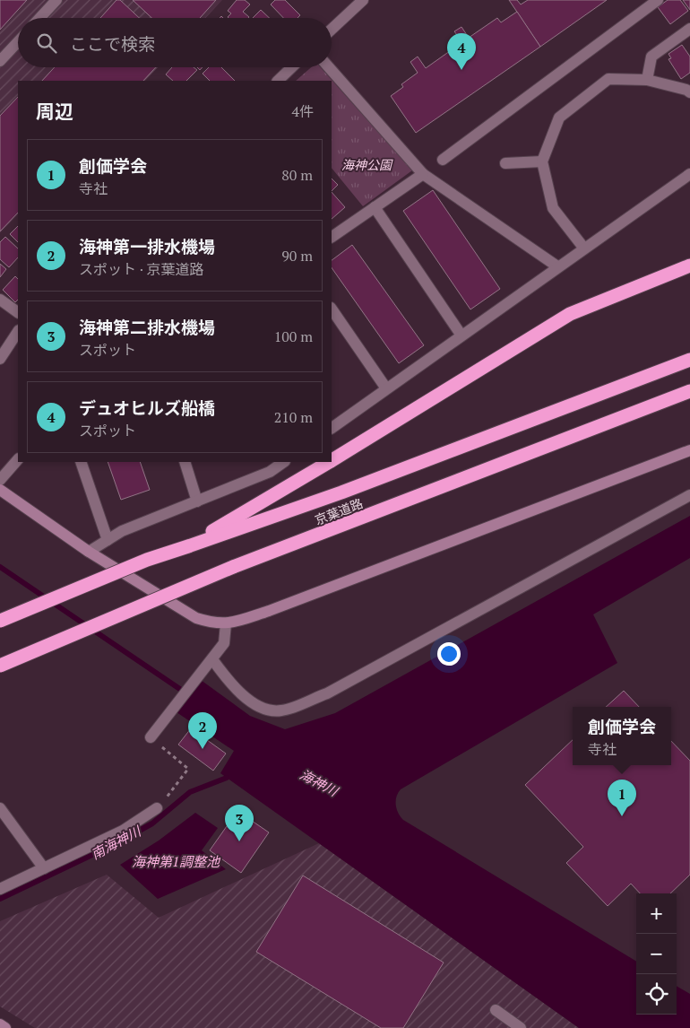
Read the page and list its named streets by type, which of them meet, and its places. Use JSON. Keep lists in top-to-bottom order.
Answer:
{
  "streets": {
    "highway": ["京葉道路"]
  },
  "water": ["海神川", "南海神川", "海神第1調整池"],
  "parks": ["海神公園"],
  "page": {
    "search": "ここで検索",
    "pins": [
      "4",
      "2",
      "1",
      "3"
    ],
    "heading": ["周辺", "4件"],
    "list": [
      {
        "mark": "1",
        "name": "創価学会",
        "note": "寺社",
        "value": "80 m"
      },
      {
        "mark": "2",
        "name": "海神第一排水機場",
        "note": "スポット · 京葉道路",
        "value": "90 m"
      },
      {
        "mark": "3",
        "name": "海神第二排水機場",
        "note": "スポット",
        "value": "100 m"
      },
      {
        "mark": "4",
        "name": "デュオヒルズ船橋",
        "note": "スポット",
        "value": "210 m"
      }
    ],
    "popup": ["創価学会", "寺社"],
    "map_buttons": ["+", "−"]
  }
}
